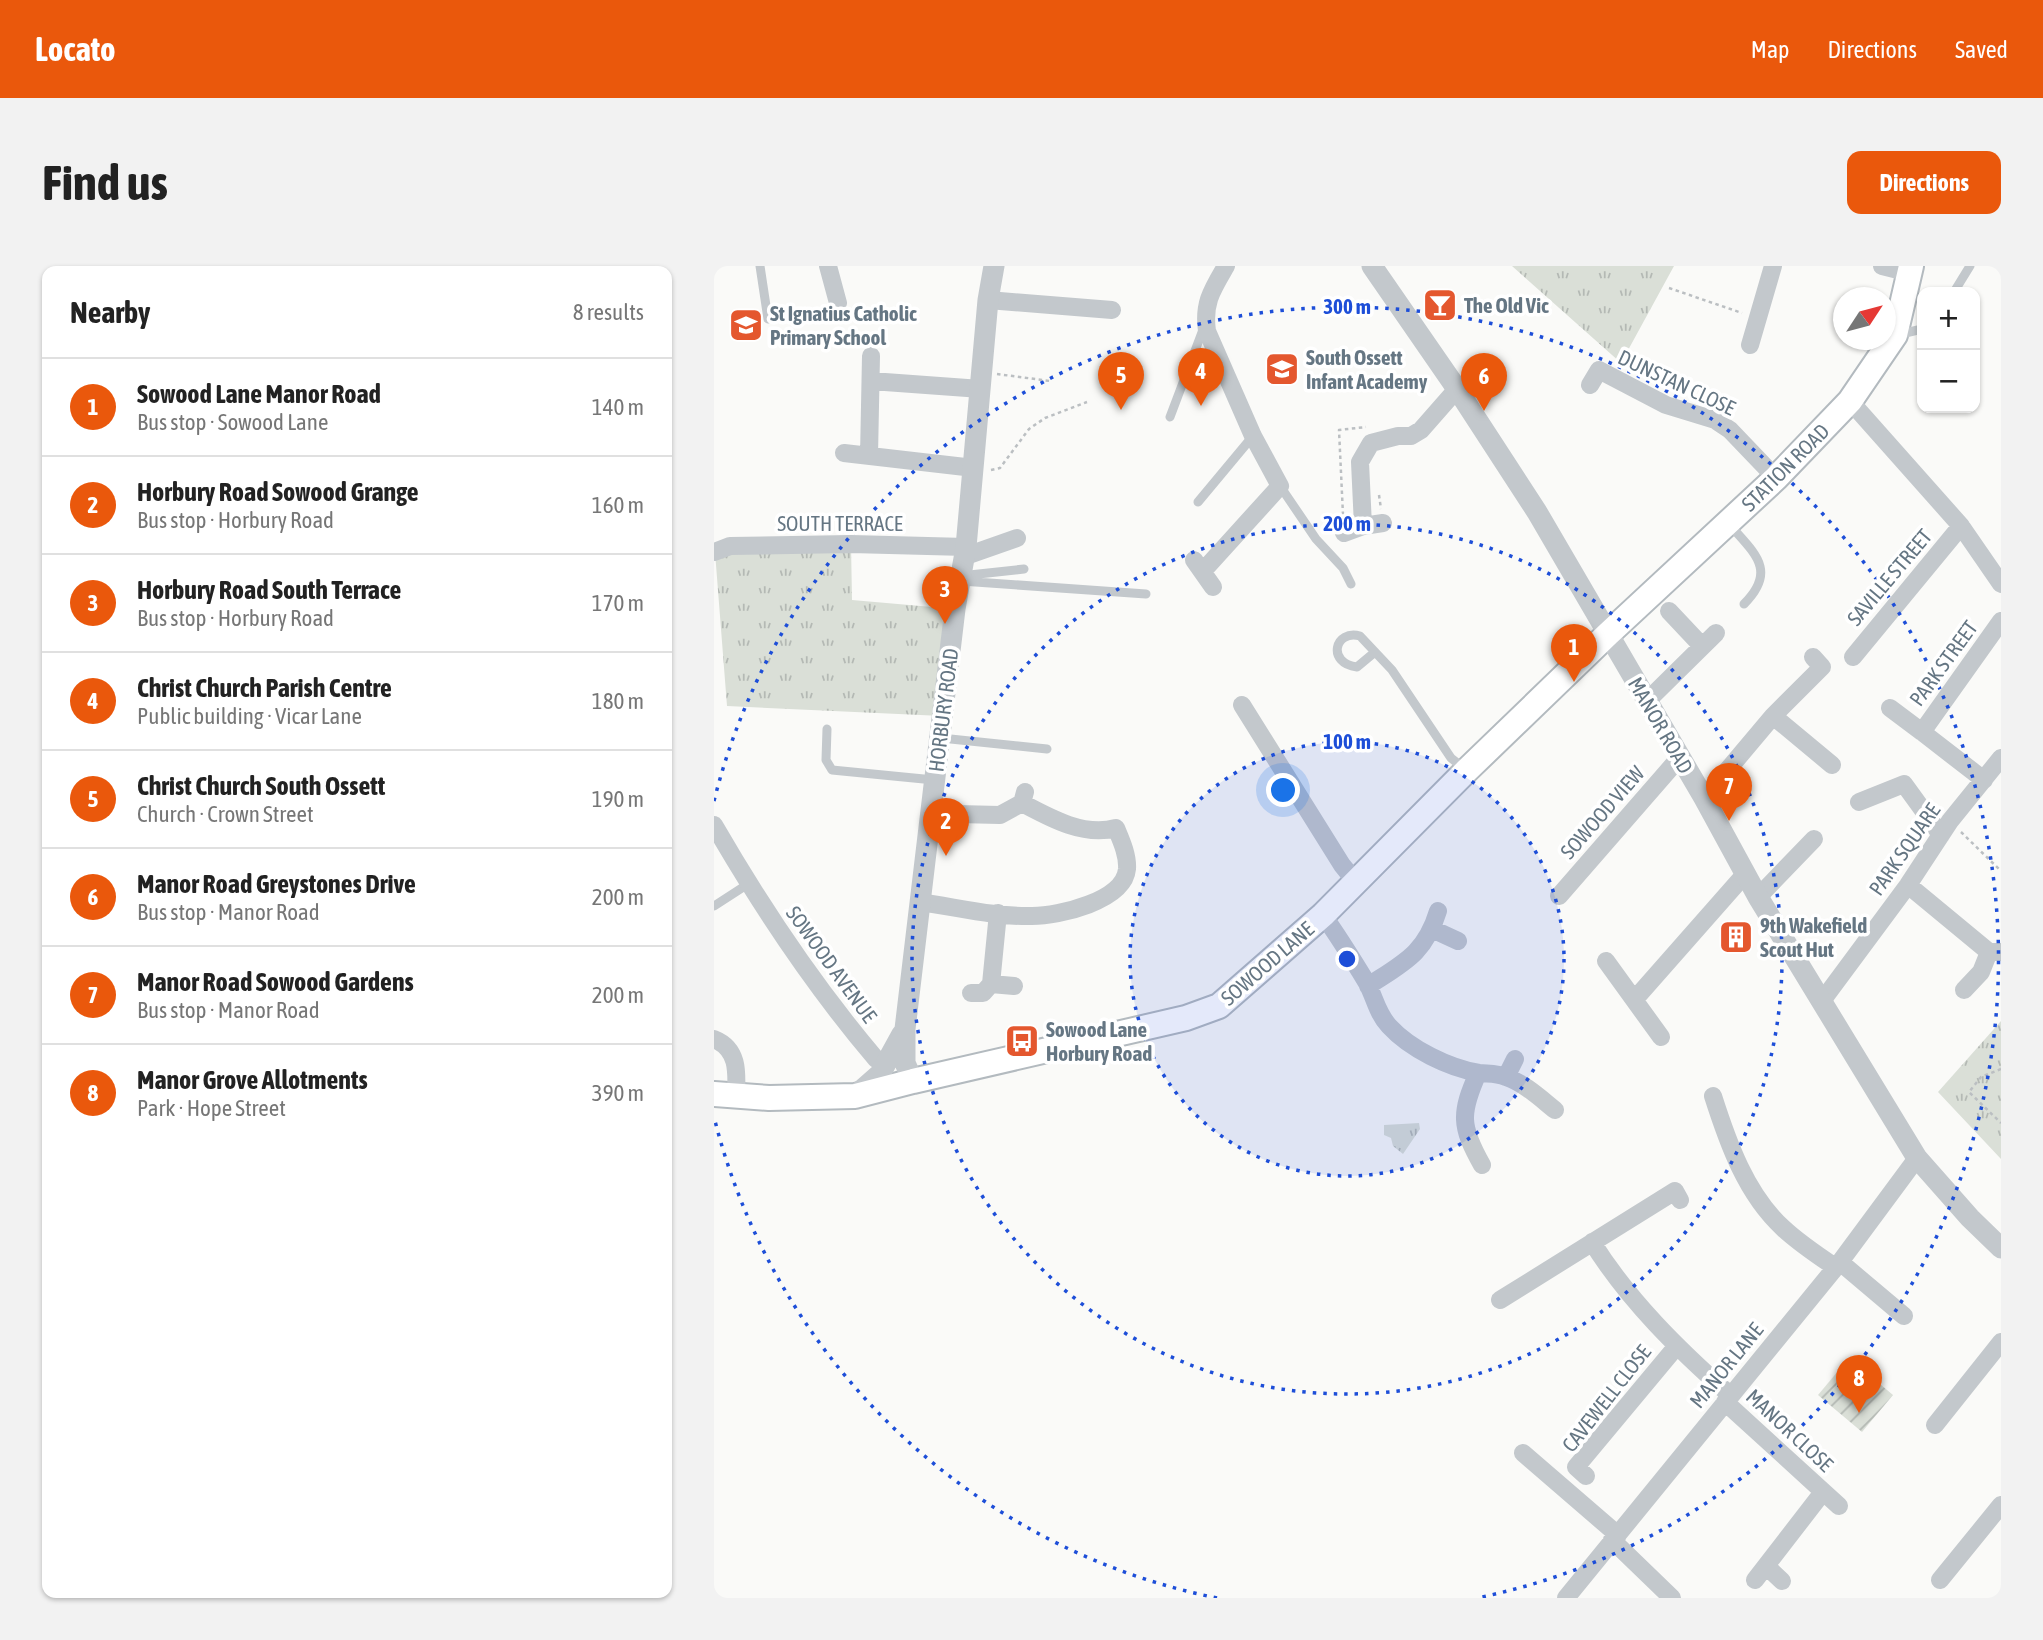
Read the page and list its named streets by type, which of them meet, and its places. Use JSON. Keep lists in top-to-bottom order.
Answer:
{
  "streets": {
    "main road": ["STATION ROAD", "SOWOOD LANE"],
    "street": [
      "DUNSTAN CLOSE",
      "SOUTH TERRACE",
      "SAVILLE STREET",
      "PARK STREET",
      "HORBURY ROAD",
      "MANOR ROAD",
      "SOWOOD VIEW",
      "PARK SQUARE",
      "SOWOOD AVENUE",
      "MANOR LANE",
      "CAVEWELL CLOSE",
      "MANOR CLOSE"
    ]
  },
  "crossings": [
    ["DUNSTAN CLOSE", "STATION ROAD"],
    ["STATION ROAD", "MANOR ROAD"],
    ["STATION ROAD", "SOWOOD LANE"],
    ["SOUTH TERRACE", "HORBURY ROAD"],
    ["PARK STREET", "PARK SQUARE"],
    ["HORBURY ROAD", "SOWOOD LANE"],
    ["HORBURY ROAD", "SOWOOD AVENUE"],
    ["MANOR ROAD", "SOWOOD VIEW"],
    ["MANOR ROAD", "PARK SQUARE"],
    ["MANOR ROAD", "SOWOOD LANE"],
    ["MANOR ROAD", "MANOR LANE"],
    ["MANOR LANE", "MANOR CLOSE"],
    ["CAVEWELL CLOSE", "MANOR CLOSE"]
  ],
  "places": {
    "bar": ["The Old Vic"],
    "school or university": ["St Ignatius Catholic Primary School", "South Ossett Infant Academy"],
    "building": ["9th Wakefield Scout Hut"],
    "bus stop": ["Sowood Lane Horbury Road"]
  },
  "north": "top right",
  "page": {
    "header": "Locato",
    "nav": ["Map", "Directions", "Saved"],
    "buttons": "Directions",
    "title": "Find us",
    "heading": ["Nearby", "8 results"],
    "map_buttons": ["+", "−"],
    "pins": [
      "4",
      "5",
      "6",
      "3",
      "1",
      "7",
      "2",
      "8"
    ],
    "list": [
      {
        "mark": "1",
        "name": "Sowood Lane Manor Road",
        "note": "Bus stop · Sowood Lane",
        "value": "140 m"
      },
      {
        "mark": "2",
        "name": "Horbury Road Sowood Grange",
        "note": "Bus stop · Horbury Road",
        "value": "160 m"
      },
      {
        "mark": "3",
        "name": "Horbury Road South Terrace",
        "note": "Bus stop · Horbury Road",
        "value": "170 m"
      },
      {
        "mark": "4",
        "name": "Christ Church Parish Centre",
        "note": "Public building · Vicar Lane",
        "value": "180 m"
      },
      {
        "mark": "5",
        "name": "Christ Church South Ossett",
        "note": "Church · Crown Street",
        "value": "190 m"
      },
      {
        "mark": "6",
        "name": "Manor Road Greystones Drive",
        "note": "Bus stop · Manor Road",
        "value": "200 m"
      },
      {
        "mark": "7",
        "name": "Manor Road Sowood Gardens",
        "note": "Bus stop · Manor Road",
        "value": "200 m"
      },
      {
        "mark": "8",
        "name": "Manor Grove Allotments",
        "note": "Park · Hope Street",
        "value": "390 m"
      }
    ]
  },
  "rings": ["300 m", "200 m", "100 m"]
}
